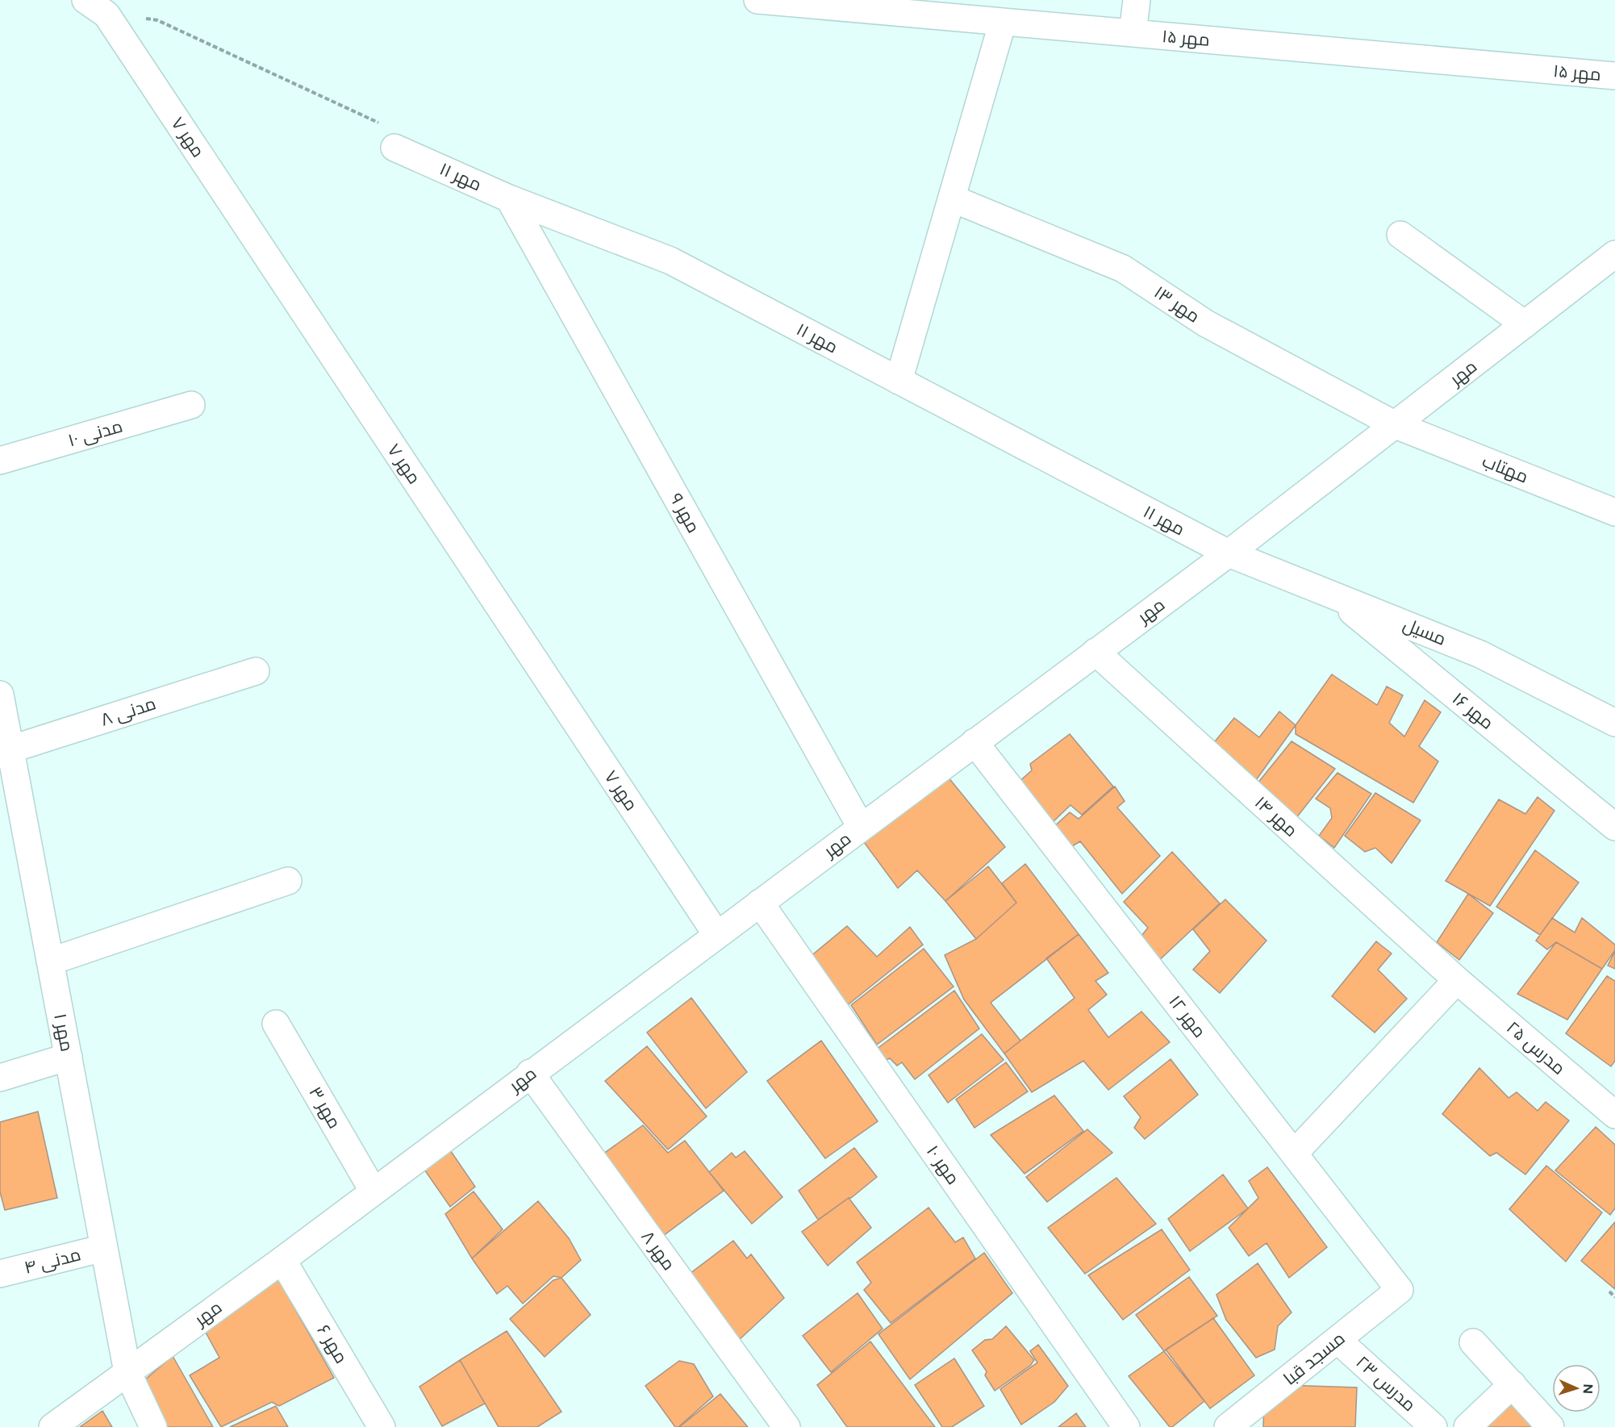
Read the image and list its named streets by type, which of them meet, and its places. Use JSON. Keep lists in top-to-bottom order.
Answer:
{
  "streets": {
    "street": [
      "مهر ۱۵",
      "مهر ۷",
      "مهر ۱۱",
      "مهر ۱۳",
      "مهر",
      "مدنی ۱۰",
      "مهتاب",
      "مهر ۹",
      "مسیل",
      "مهر ۱۶",
      "مدنی ۸",
      "مهر ۱۴",
      "مهر ۱۲",
      "مهر ۱",
      "مدرس ۲۵",
      "مهر ۳",
      "مهر ۱۰",
      "مهر ۸",
      "مدنی ۴",
      "مهر ۶",
      "مسجد قبا",
      "مدرس ۲۳"
    ]
  },
  "crossings": [
    ["مهر ۷", "مهر"],
    ["مهر ۱۱", "مهر"],
    ["مهر ۱۱", "مهر ۹"],
    ["مهر ۱۱", "مسیل"],
    ["مهر ۱۳", "مهر"],
    ["مهر ۱۳", "مهتاب"],
    ["مهر", "مهتاب"],
    ["مهر", "مهر ۹"],
    ["مهر", "مسیل"],
    ["مهر", "مهر ۱۴"],
    ["مهر", "مهر ۱۲"],
    ["مهر", "مهر ۱"],
    ["مهر", "مهر ۳"],
    ["مهر", "مهر ۱۰"],
    ["مهر", "مهر ۸"],
    ["مهر", "مهر ۶"],
    ["مسیل", "مهر ۱۶"],
    ["مدنی ۸", "مهر ۱"],
    ["مهر ۱۴", "مدرس ۲۵"],
    ["مهر ۱۲", "مسجد قبا"],
    ["مهر ۱", "مدنی ۴"],
    ["مسجد قبا", "مدرس ۲۳"]
  ],
  "north": "right"
}
